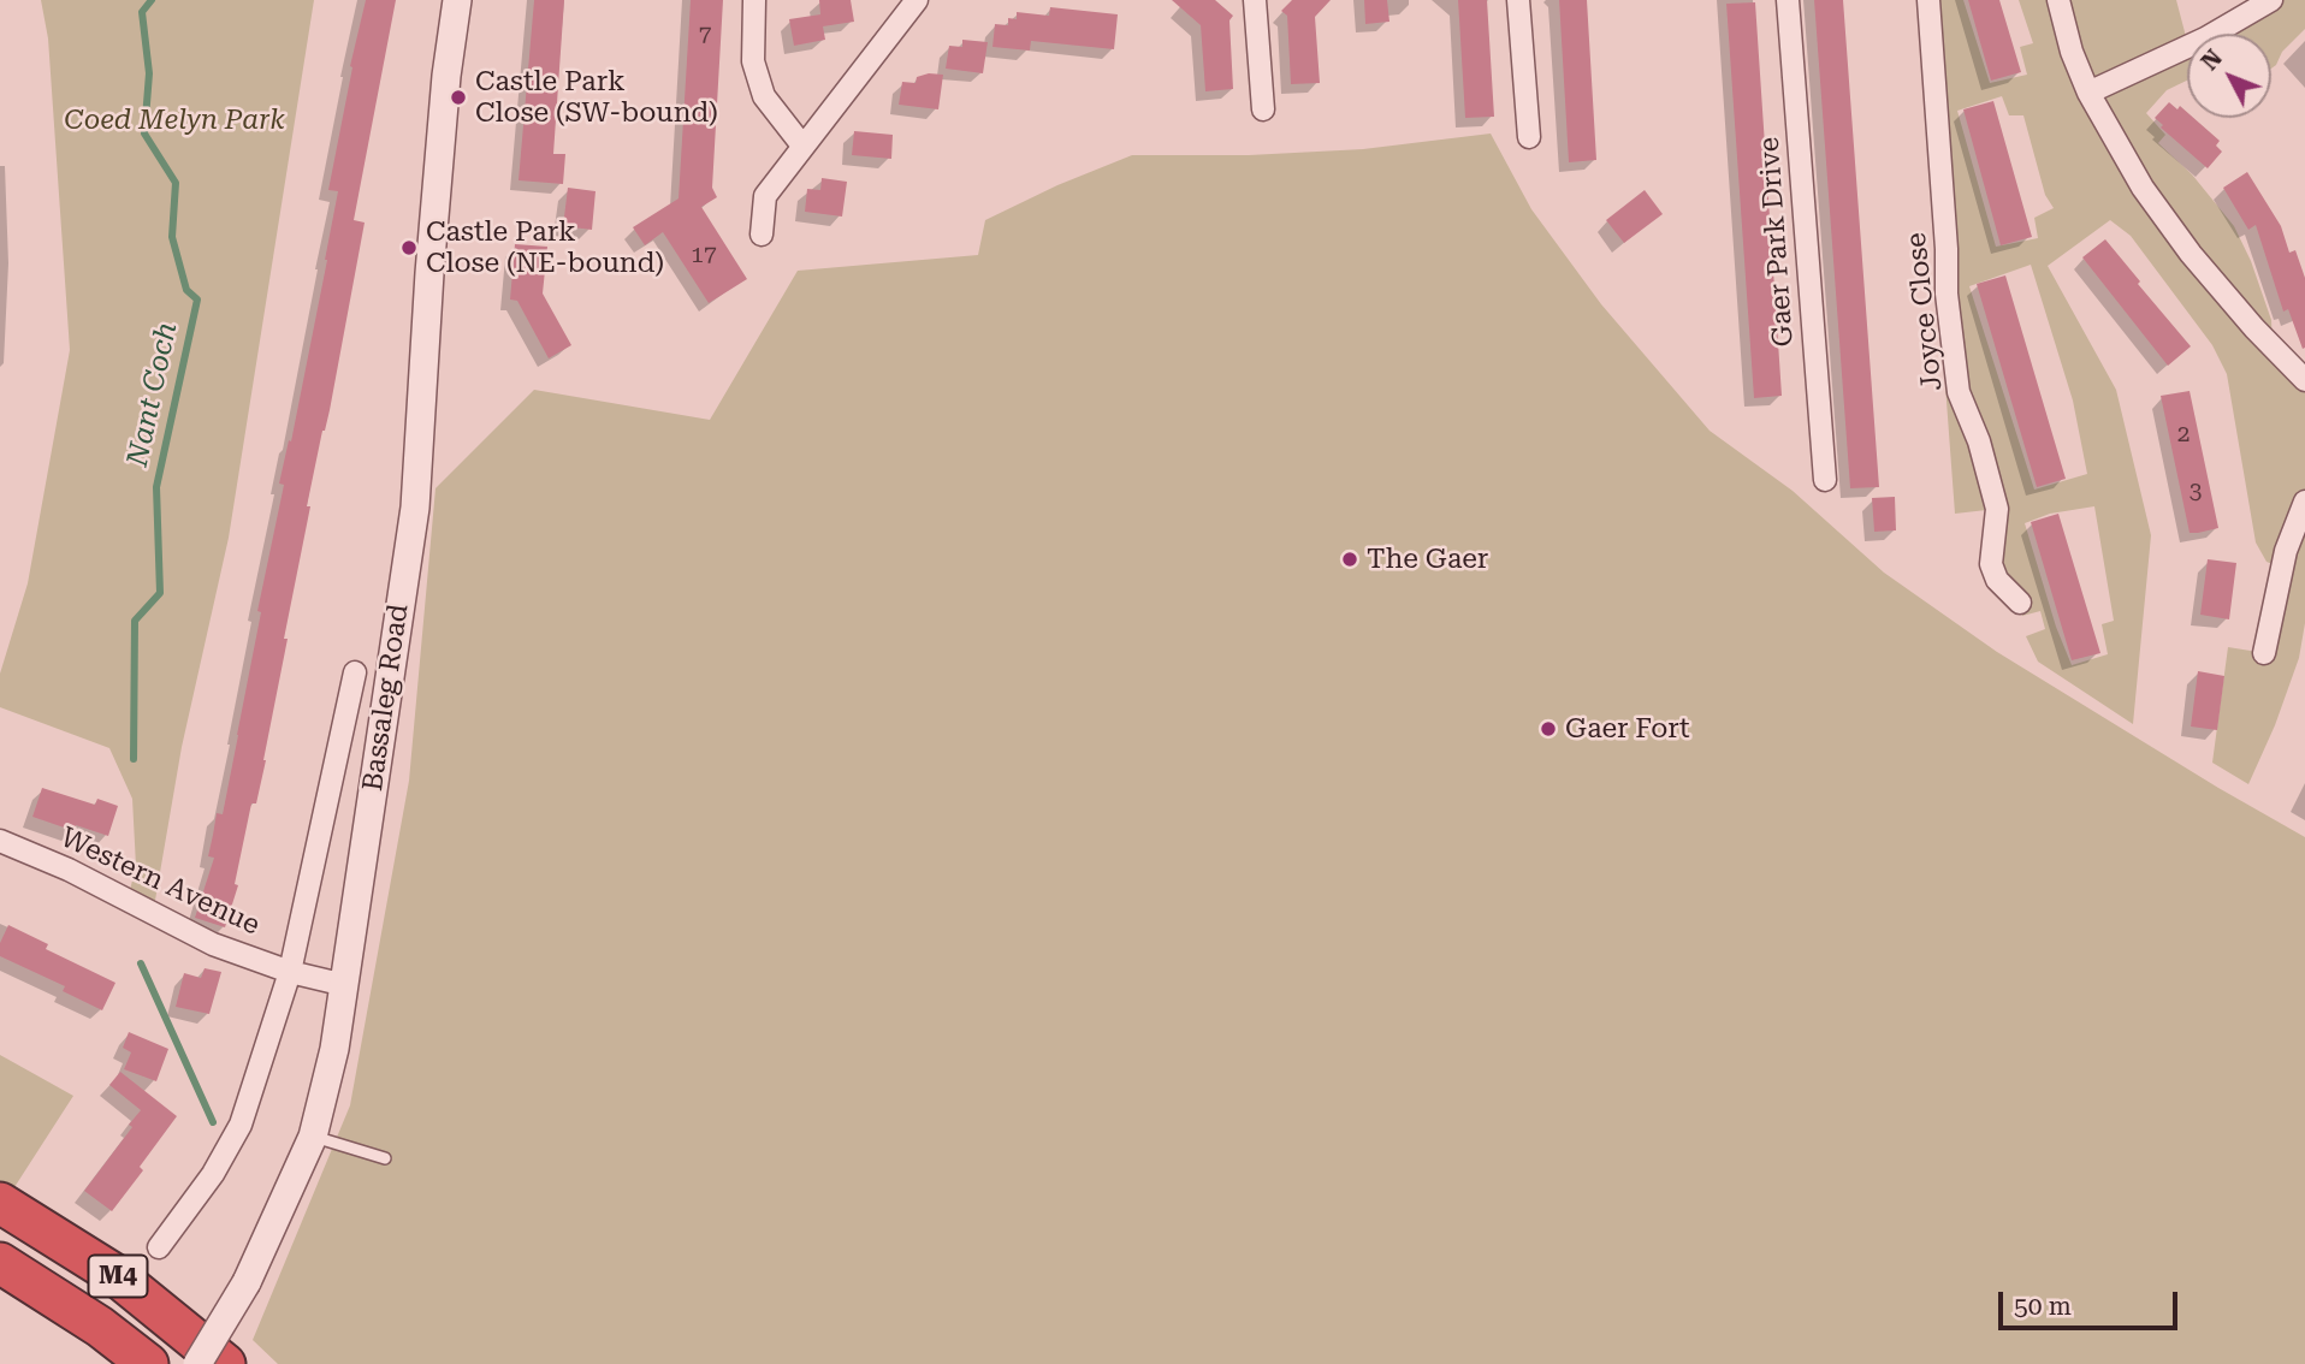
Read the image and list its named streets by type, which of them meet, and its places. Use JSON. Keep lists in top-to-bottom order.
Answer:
{
  "streets": {
    "highway": ["M4"],
    "street": [
      "Gaer Park Drive",
      "Joyce Close",
      "Bassaleg Road",
      "Western Avenue"
    ]
  },
  "crossings": [
    ["Bassaleg Road", "Western Avenue"]
  ],
  "water": ["Nant Coch"],
  "parks": ["Coed Melyn Park"],
  "places": [
    "Castle Park Close (SW-bound)",
    "Castle Park Close (NE-bound)",
    "The Gaer",
    "Gaer Fort"
  ],
  "house_numbers": [
    "7",
    "17",
    "2",
    "3"
  ],
  "scale_bar": "50 m",
  "north": "top left"
}
